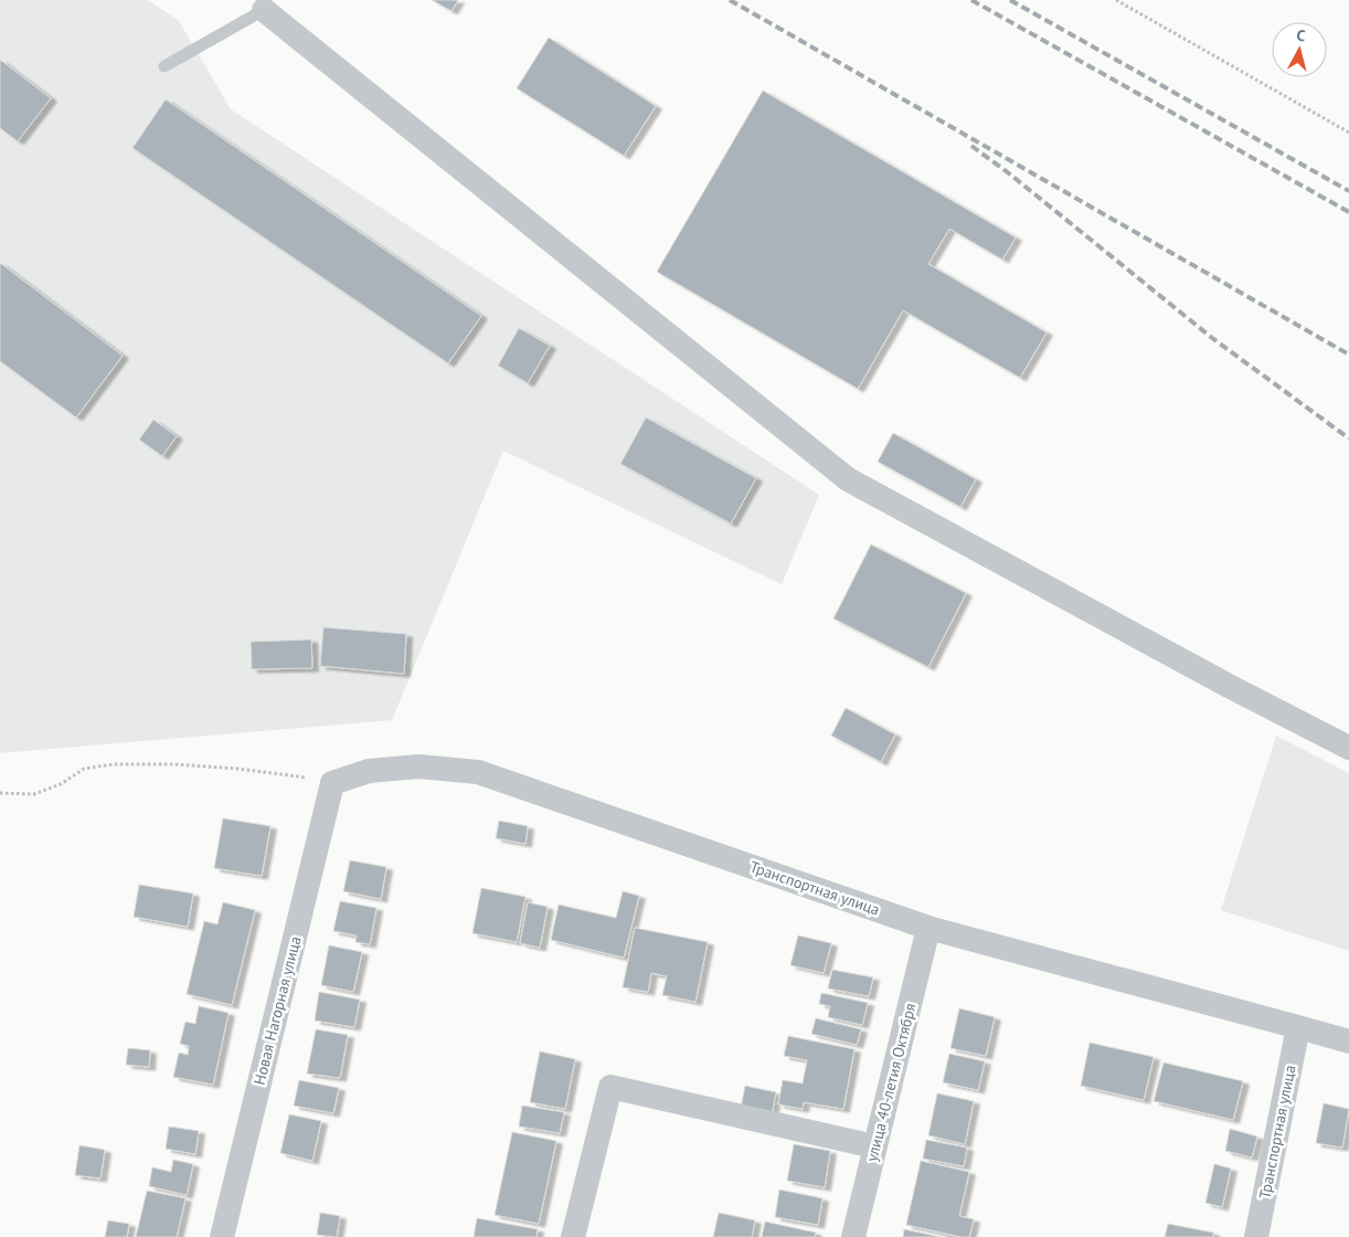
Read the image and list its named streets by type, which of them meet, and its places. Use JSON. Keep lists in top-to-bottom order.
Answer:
{
  "streets": {
    "street": ["Транспортная улица", "Новая Нагорная улица", "улица 40-летия Октября"]
  },
  "crossings": [
    ["Транспортная улица", "Новая Нагорная улица"],
    ["Транспортная улица", "улица 40-летия Октября"]
  ],
  "north": "top"
}
